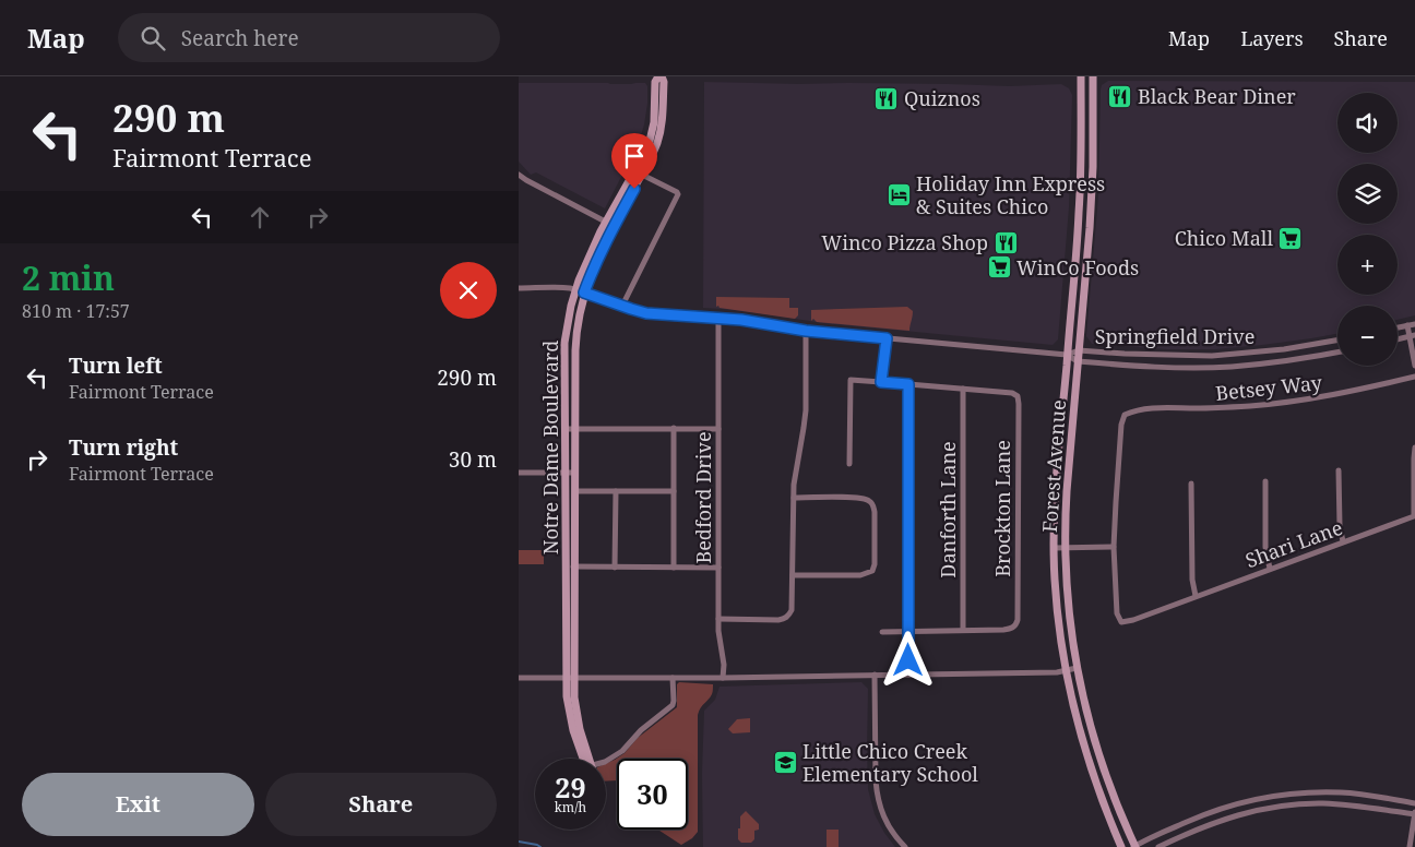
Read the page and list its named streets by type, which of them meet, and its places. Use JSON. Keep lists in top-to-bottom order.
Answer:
{
  "streets": {
    "street": [
      "Springfield Drive",
      "Betsey Way",
      "Notre Dame Boulevard",
      "Forest Avenue",
      "Bedford Drive",
      "Brockton Lane",
      "Danforth Lane",
      "Shari Lane"
    ]
  },
  "crossings": [
    ["Springfield Drive", "Notre Dame Boulevard"],
    ["Springfield Drive", "Forest Avenue"],
    ["Springfield Drive", "Bedford Drive"],
    ["Betsey Way", "Shari Lane"],
    ["Brockton Lane", "Danforth Lane"]
  ],
  "places": {
    "restaurant": ["Black Bear Diner", "Quiznos", "Winco Pizza Shop"],
    "hotel": ["Holiday Inn Express & Suites Chico"],
    "supermarket": ["Chico Mall", "WinCo Foods"],
    "school or university": ["Little Chico Creek Elementary School"]
  },
  "page": {
    "header": "Map",
    "search": "Search here",
    "nav": ["Map", "Layers", "Share"],
    "turn": ["290 m", "Fairmont Terrace"],
    "map_buttons": ["+", "−"],
    "heading": ["2 min", "810 m · 17:57"],
    "list": [
      {
        "name": "Turn left",
        "note": "Fairmont Terrace",
        "value": "290 m"
      },
      {
        "name": "Turn right",
        "note": "Fairmont Terrace",
        "value": "30 m"
      }
    ],
    "speed": "29 km/h",
    "limit": "30",
    "buttons": ["Exit", "Share"]
  }
}
